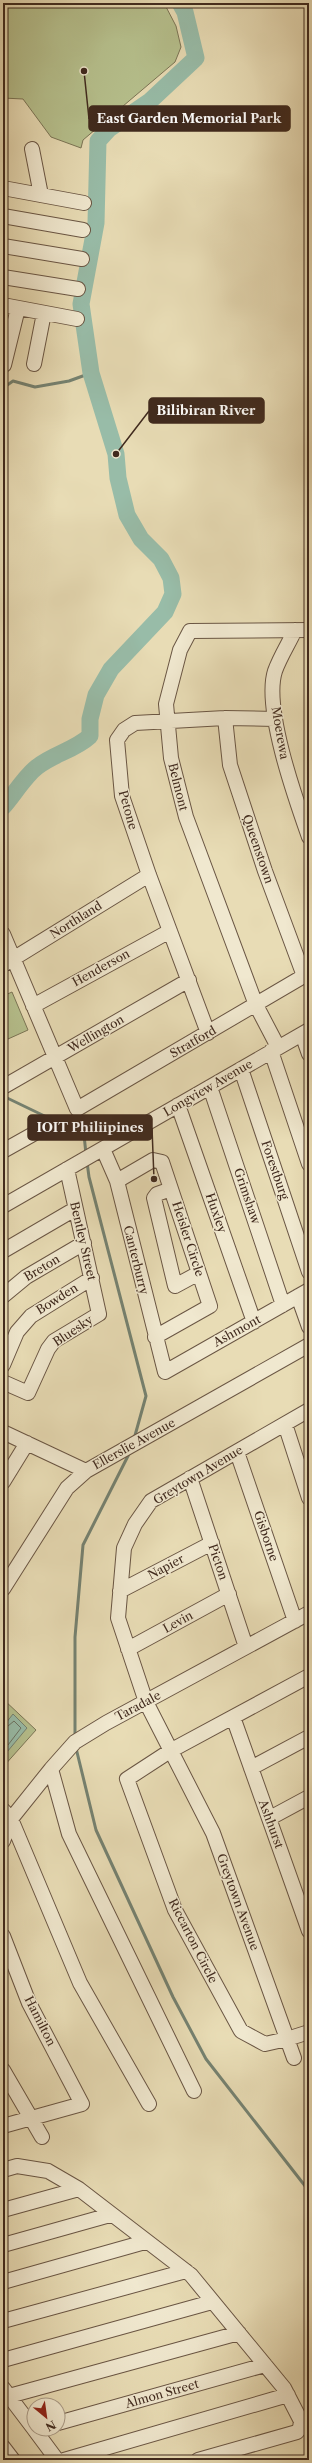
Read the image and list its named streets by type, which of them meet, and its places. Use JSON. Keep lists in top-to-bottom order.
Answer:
{
  "streets": {
    "street": [
      "Moerewa",
      "Belmont",
      "Petone",
      "Queenstown",
      "Northland",
      "Henderson",
      "Wellington",
      "Stratford",
      "Longview Avenue",
      "Forestburg",
      "Grimshaw",
      "Huxley",
      "Heisler Circle",
      "Bentley Street",
      "Canterburry",
      "Breton",
      "Bowden",
      "Bluesky",
      "Ashmont",
      "Ellerslie Avenue",
      "Greytown Avenue",
      "Gisborne",
      "Picton",
      "Napier",
      "Levin",
      "Taradale",
      "Ashhurst",
      "Riccarton Circle",
      "Hamilton",
      "Almon Street"
    ]
  },
  "crossings": [
    ["Moerewa", "Belmont"],
    ["Moerewa", "Petone"],
    ["Belmont", "Petone"],
    ["Belmont", "Stratford"],
    ["Belmont", "Longview Avenue"],
    ["Petone", "Queenstown"],
    ["Petone", "Northland"],
    ["Petone", "Henderson"],
    ["Petone", "Wellington"],
    ["Petone", "Stratford"],
    ["Queenstown", "Stratford"],
    ["Wellington", "Stratford"],
    ["Longview Avenue", "Forestburg"],
    ["Longview Avenue", "Grimshaw"],
    ["Longview Avenue", "Huxley"],
    ["Longview Avenue", "Bentley Street"],
    ["Longview Avenue", "Canterburry"],
    ["Grimshaw", "Ashmont"],
    ["Huxley", "Ashmont"],
    ["Heisler Circle", "Canterburry"],
    ["Bentley Street", "Breton"],
    ["Bentley Street", "Bowden"],
    ["Bentley Street", "Bluesky"],
    ["Canterburry", "Ashmont"],
    ["Greytown Avenue", "Gisborne"],
    ["Greytown Avenue", "Picton"],
    ["Greytown Avenue", "Napier"],
    ["Greytown Avenue", "Levin"],
    ["Greytown Avenue", "Taradale"],
    ["Greytown Avenue", "Riccarton Circle"],
    ["Gisborne", "Taradale"],
    ["Picton", "Napier"],
    ["Picton", "Levin"],
    ["Picton", "Taradale"]
  ],
  "places": ["East Garden Memorial Park", "Bilibiran River", "IOIT Philiipines"],
  "north": "bottom right"
}
